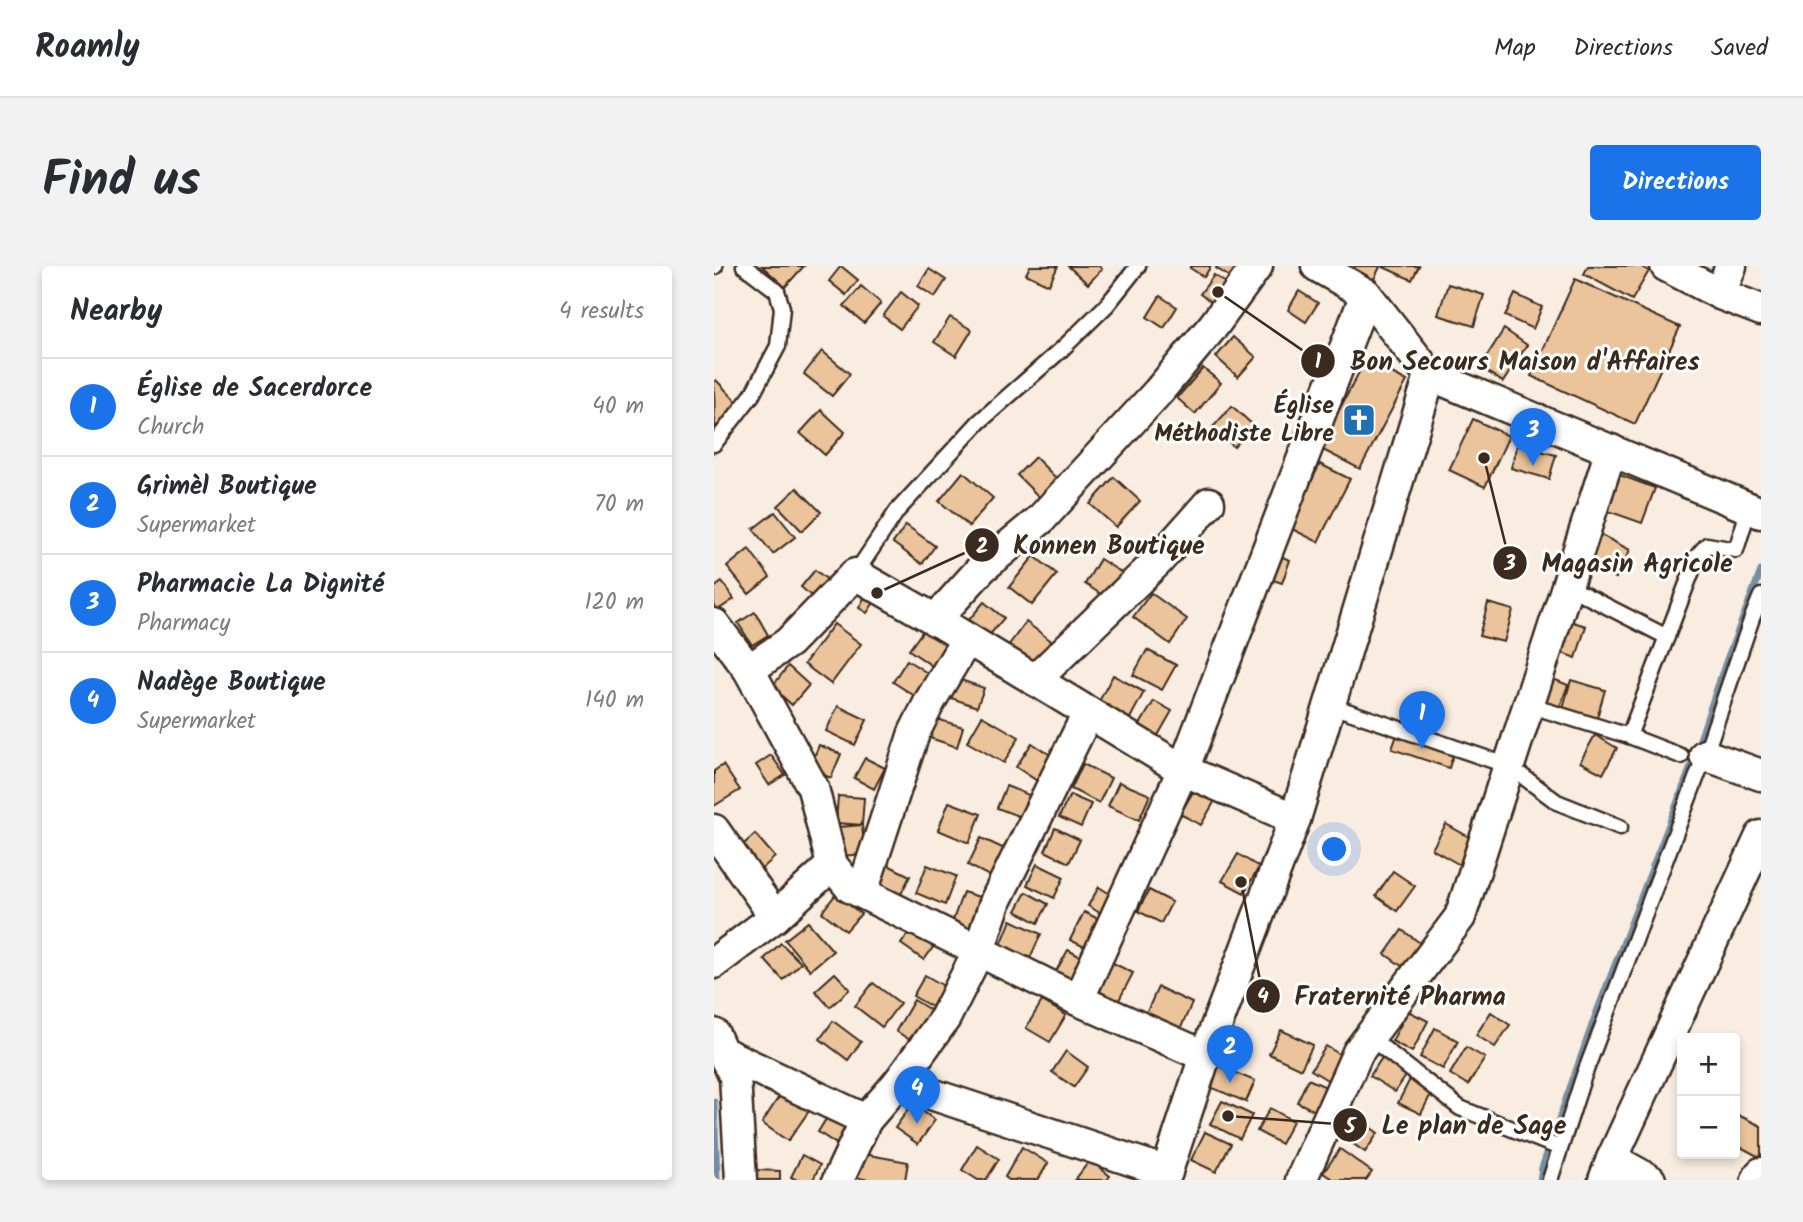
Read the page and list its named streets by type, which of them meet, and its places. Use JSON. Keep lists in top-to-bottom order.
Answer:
{
  "places": {
    "other": [
      "Bon Secours Maison d'Affaires",
      "Magasin Agricole",
      "Konnen Boutique",
      "Fraternité Pharma",
      "Le plan de Sage"
    ],
    "church": ["Église Méthodiste Libre"]
  },
  "page": {
    "header": "Roamly",
    "nav": ["Map", "Directions", "Saved"],
    "title": "Find us",
    "buttons": "Directions",
    "heading": ["Nearby", "4 results"],
    "list": [
      {
        "mark": "1",
        "name": "Église de Sacerdorce",
        "note": "Church",
        "value": "40 m"
      },
      {
        "mark": "2",
        "name": "Grimèl Boutique",
        "note": "Supermarket",
        "value": "70 m"
      },
      {
        "mark": "3",
        "name": "Pharmacie La Dignité",
        "note": "Pharmacy",
        "value": "120 m"
      },
      {
        "mark": "4",
        "name": "Nadège Boutique",
        "note": "Supermarket",
        "value": "140 m"
      }
    ],
    "pins": [
      "3",
      "1",
      "2",
      "4"
    ],
    "map_buttons": ["+", "−"]
  }
}
